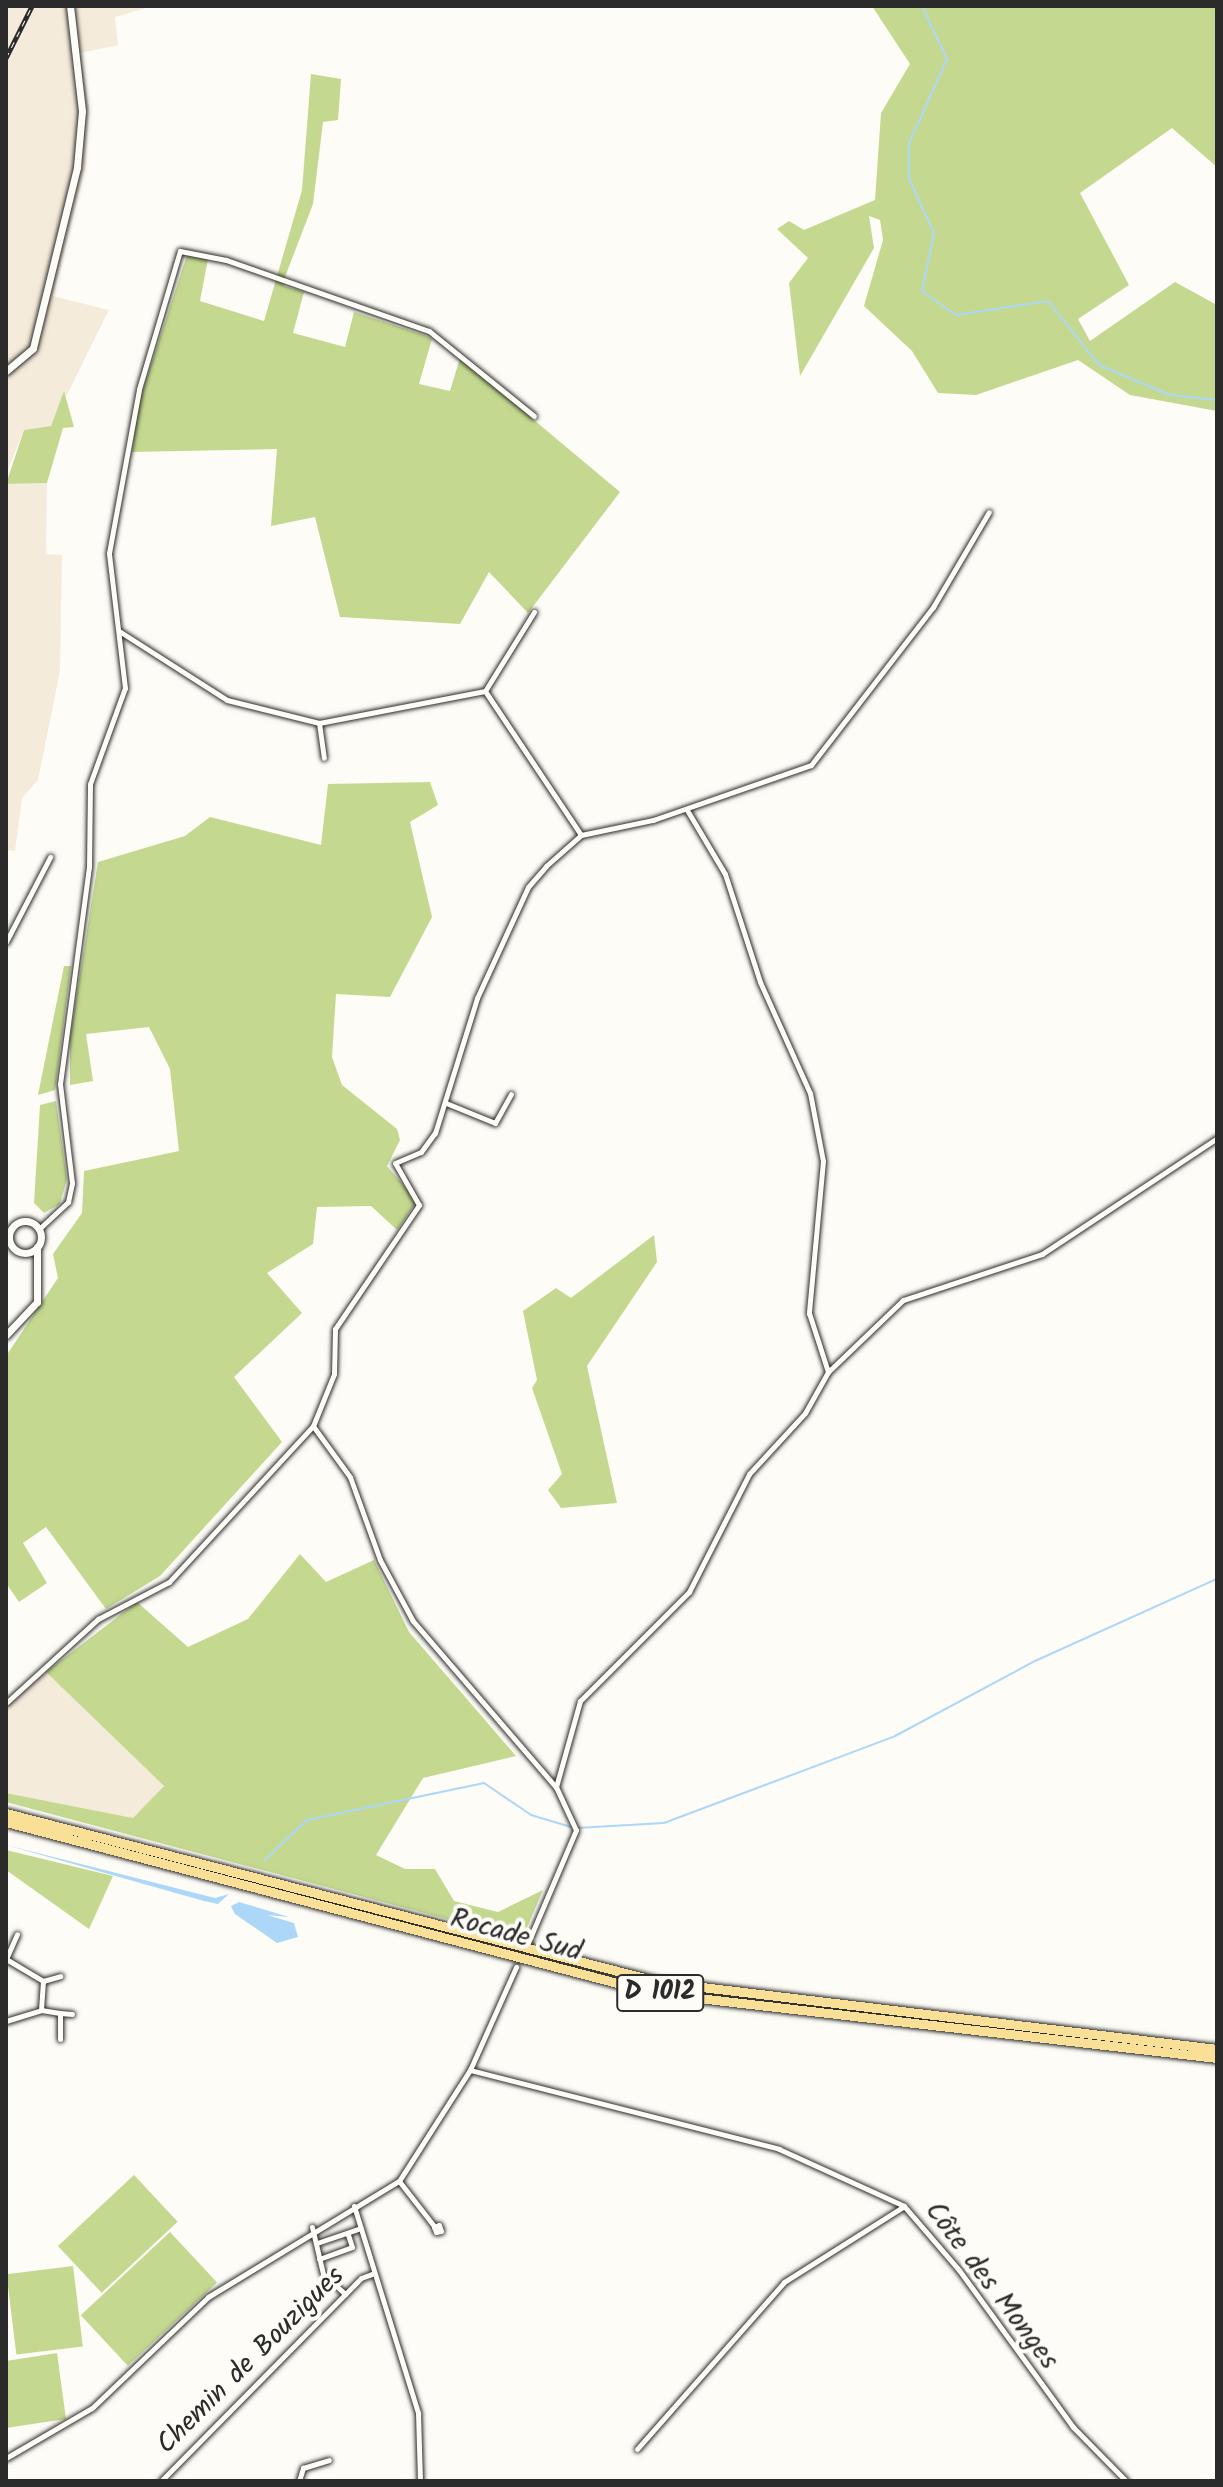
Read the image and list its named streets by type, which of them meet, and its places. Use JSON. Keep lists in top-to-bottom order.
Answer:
{
  "streets": {
    "highway": ["Rocade Sud", "D 1012"],
    "street": ["Côte des Monges", "Chemin de Bouzigues"]
  }
}
